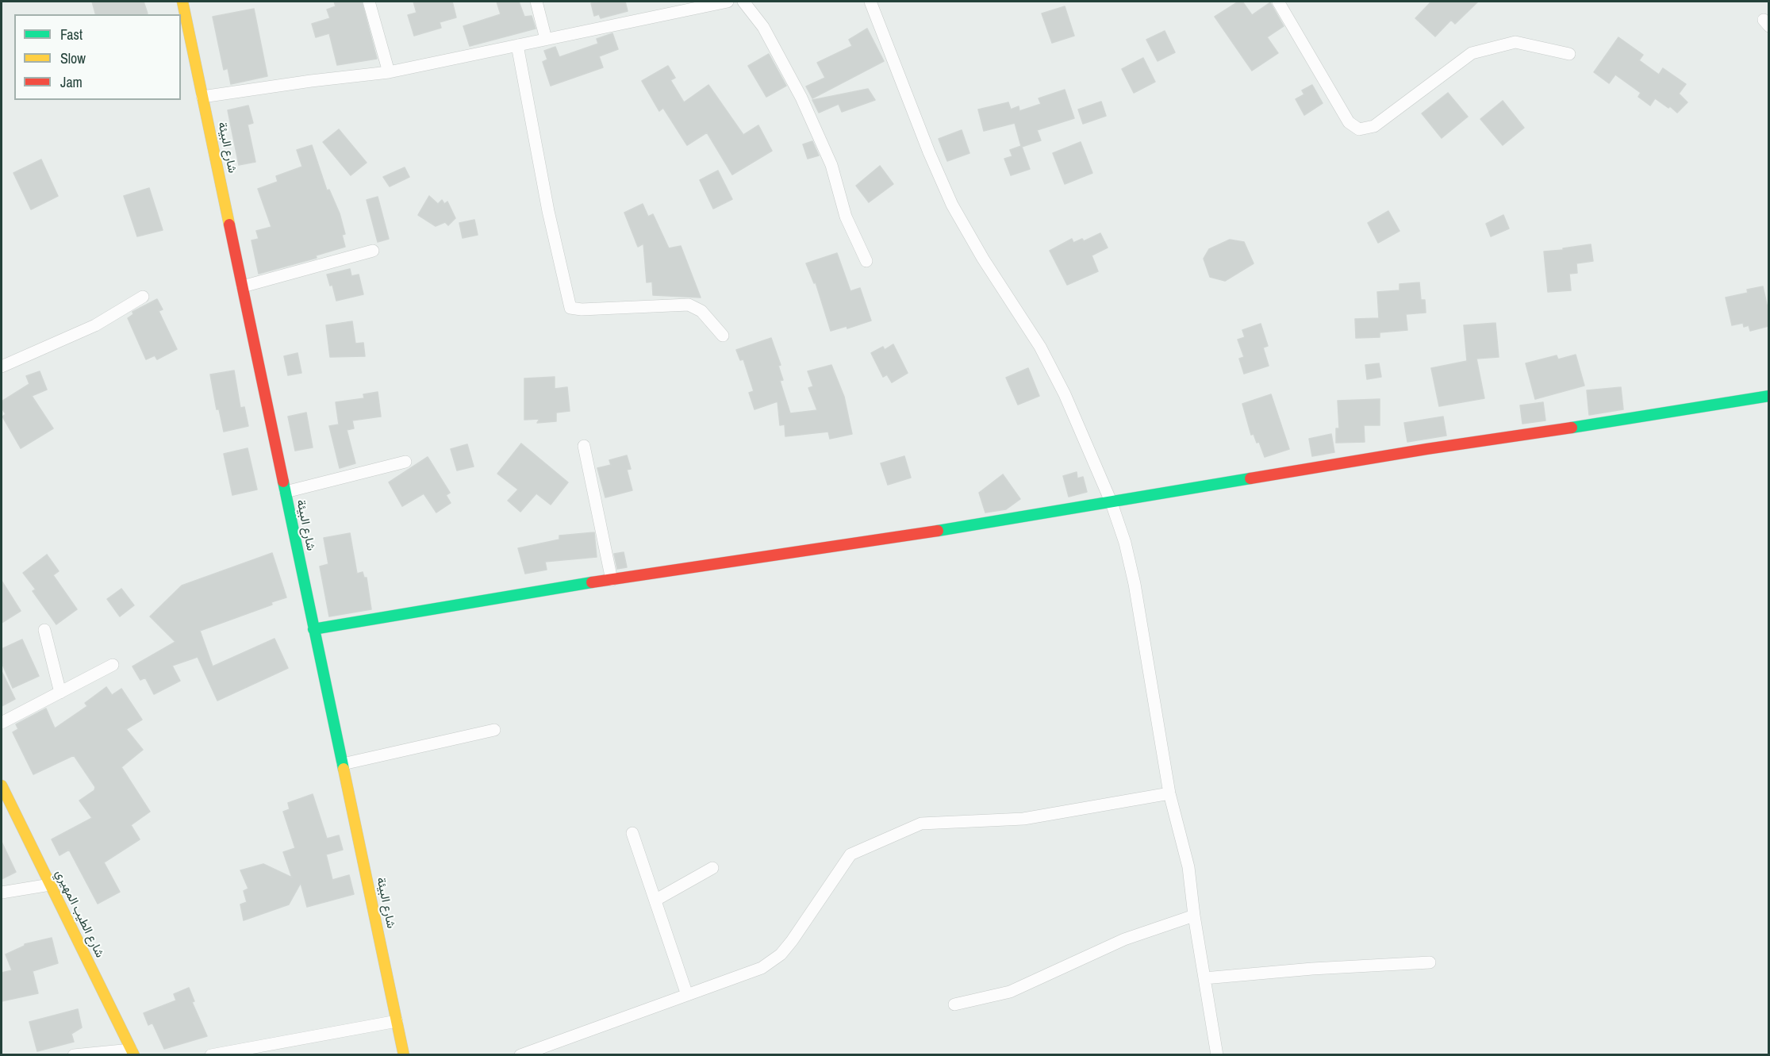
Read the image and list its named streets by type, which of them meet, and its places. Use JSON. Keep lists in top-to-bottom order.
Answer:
{
  "streets": {
    "street": ["شارع البيئة", "شارع الطيب المهيري"]
  },
  "legend": ["Fast", "Slow", "Jam"]
}
